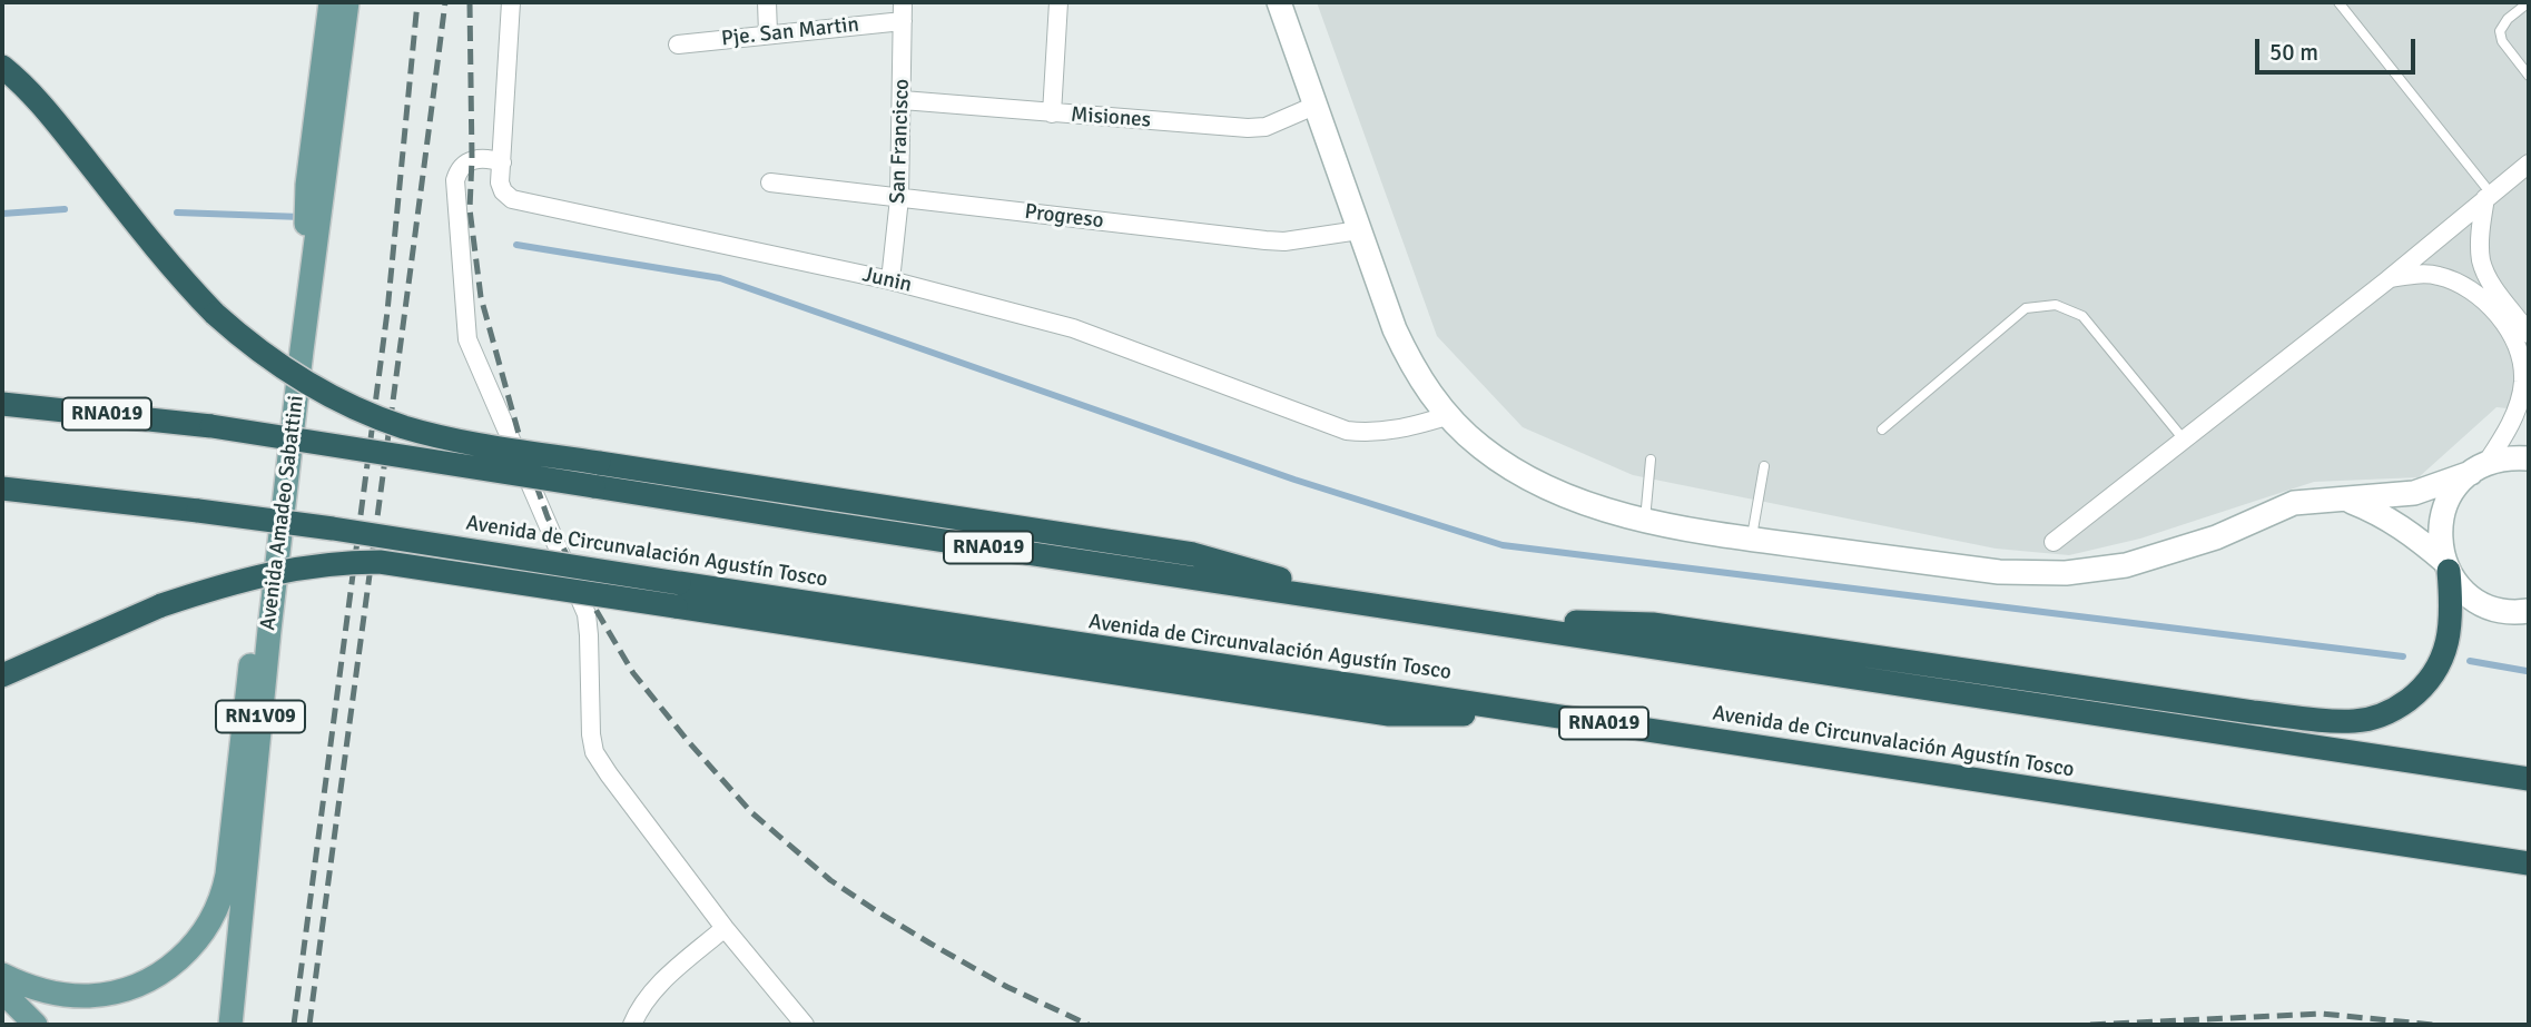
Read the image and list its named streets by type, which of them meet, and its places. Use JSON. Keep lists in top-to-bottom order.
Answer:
{
  "streets": {
    "highway": ["RNA019", "Avenida de Circunvalación Agustín Tosco"],
    "main road": ["Avenida Amadeo Sabattini", "RN1V09"],
    "street": [
      "Pje. San Martin",
      "Misiones",
      "San Francisco",
      "Progreso",
      "Junin"
    ]
  },
  "crossings": [
    ["Pje. San Martin", "San Francisco"],
    ["Misiones", "San Francisco"],
    ["San Francisco", "Progreso"],
    ["San Francisco", "Junin"]
  ],
  "scale_bar": "50 m"
}
